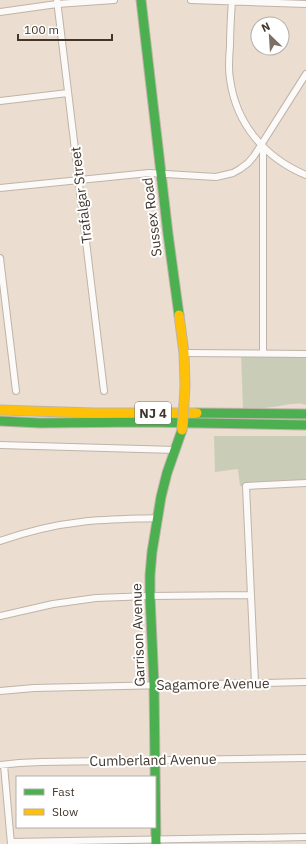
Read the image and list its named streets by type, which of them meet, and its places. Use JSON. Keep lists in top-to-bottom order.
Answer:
{
  "streets": {
    "main road": ["Sussex Road", "NJ 4", "Garrison Avenue"],
    "street": ["Trafalgar Street", "Sagamore Avenue", "Cumberland Avenue"]
  },
  "crossings": [
    ["Sussex Road", "Garrison Avenue"],
    ["Garrison Avenue", "Sagamore Avenue"],
    ["Garrison Avenue", "Cumberland Avenue"]
  ],
  "legend": ["Fast", "Slow"],
  "scale_bar": "100 m",
  "north": "top left"
}
